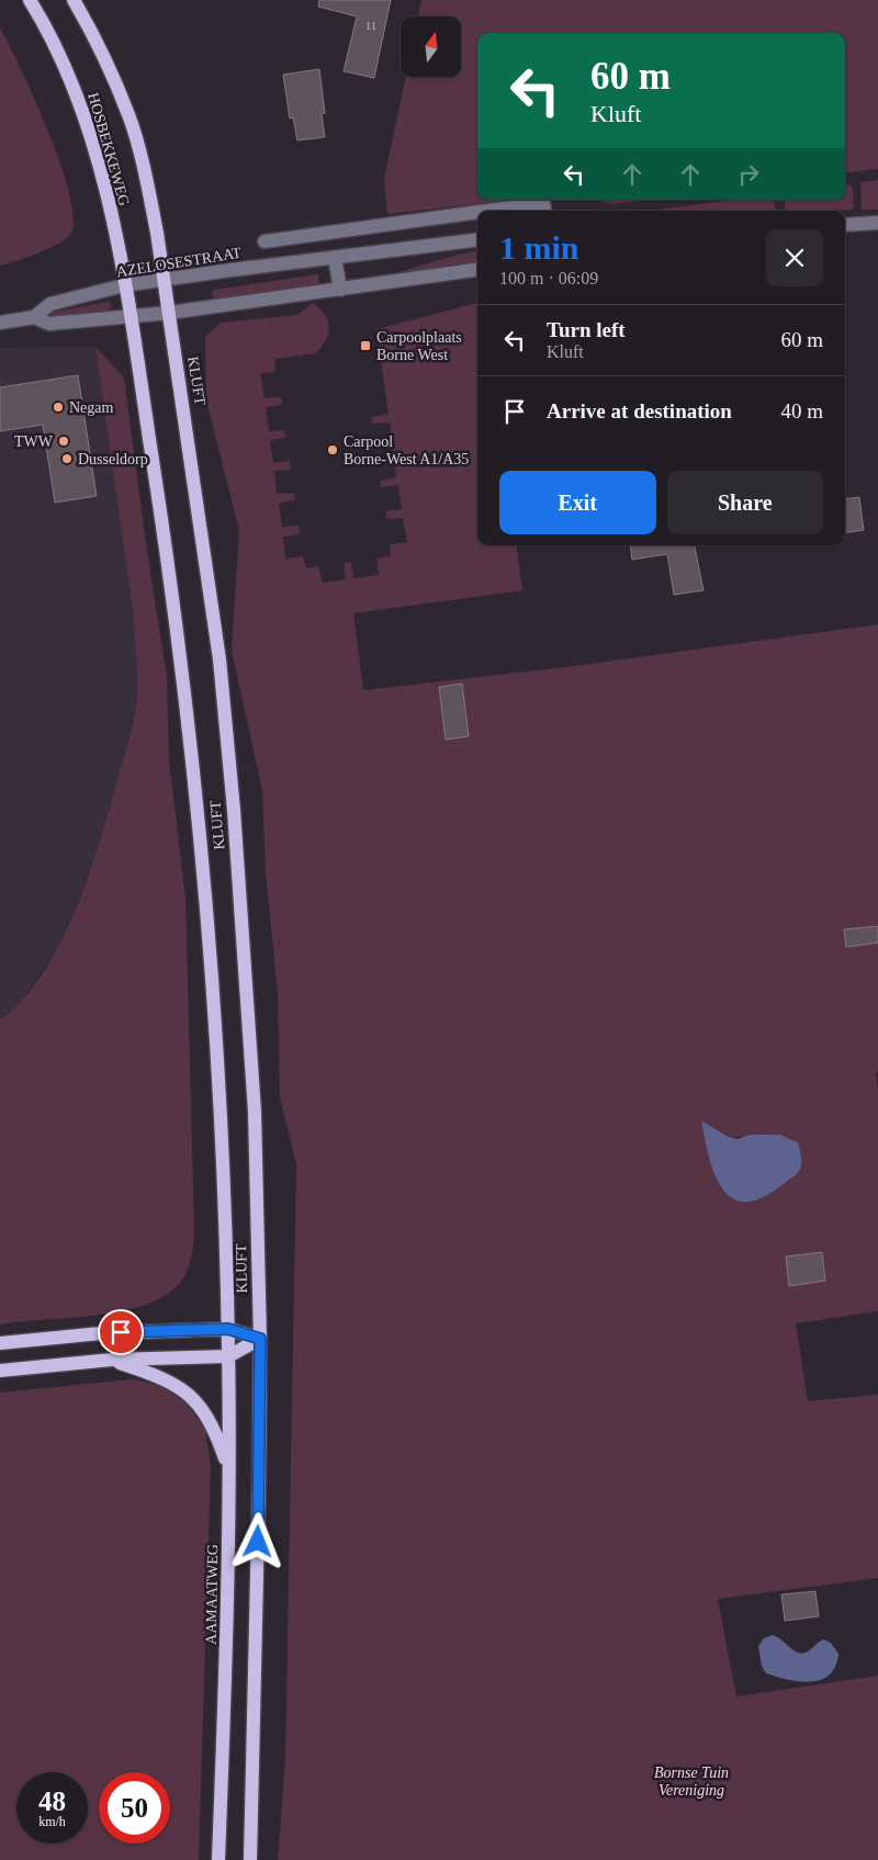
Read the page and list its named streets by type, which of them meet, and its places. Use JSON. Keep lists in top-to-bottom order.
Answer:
{
  "streets": {
    "main road": ["HOSBEKKEWEG", "KLUFT", "AAMAATWEG"],
    "street": ["AZELOSESTRAAT"]
  },
  "crossings": [
    ["HOSBEKKEWEG", "AZELOSESTRAAT"],
    ["HOSBEKKEWEG", "KLUFT"],
    ["AZELOSESTRAAT", "KLUFT"],
    ["KLUFT", "AAMAATWEG"]
  ],
  "parks": ["Bornse Tuin Vereniging"],
  "places": {
    "transit": ["Carpoolplaats Borne West"],
    "other": [
      "Negam",
      "TWW",
      "Carpool Borne-West A1/A35",
      "Dusseldorp"
    ]
  },
  "house_numbers": ["11"],
  "north": "top",
  "page": {
    "turn": ["60 m", "Kluft"],
    "heading": ["1 min", "100 m · 06:09"],
    "list": [
      {
        "name": "Turn left",
        "note": "Kluft",
        "value": "60 m"
      },
      {
        "name": "Arrive at destination",
        "value": "40 m"
      }
    ],
    "buttons": ["Exit", "Share"],
    "speed": "48 km/h",
    "limit": "50"
  }
}
